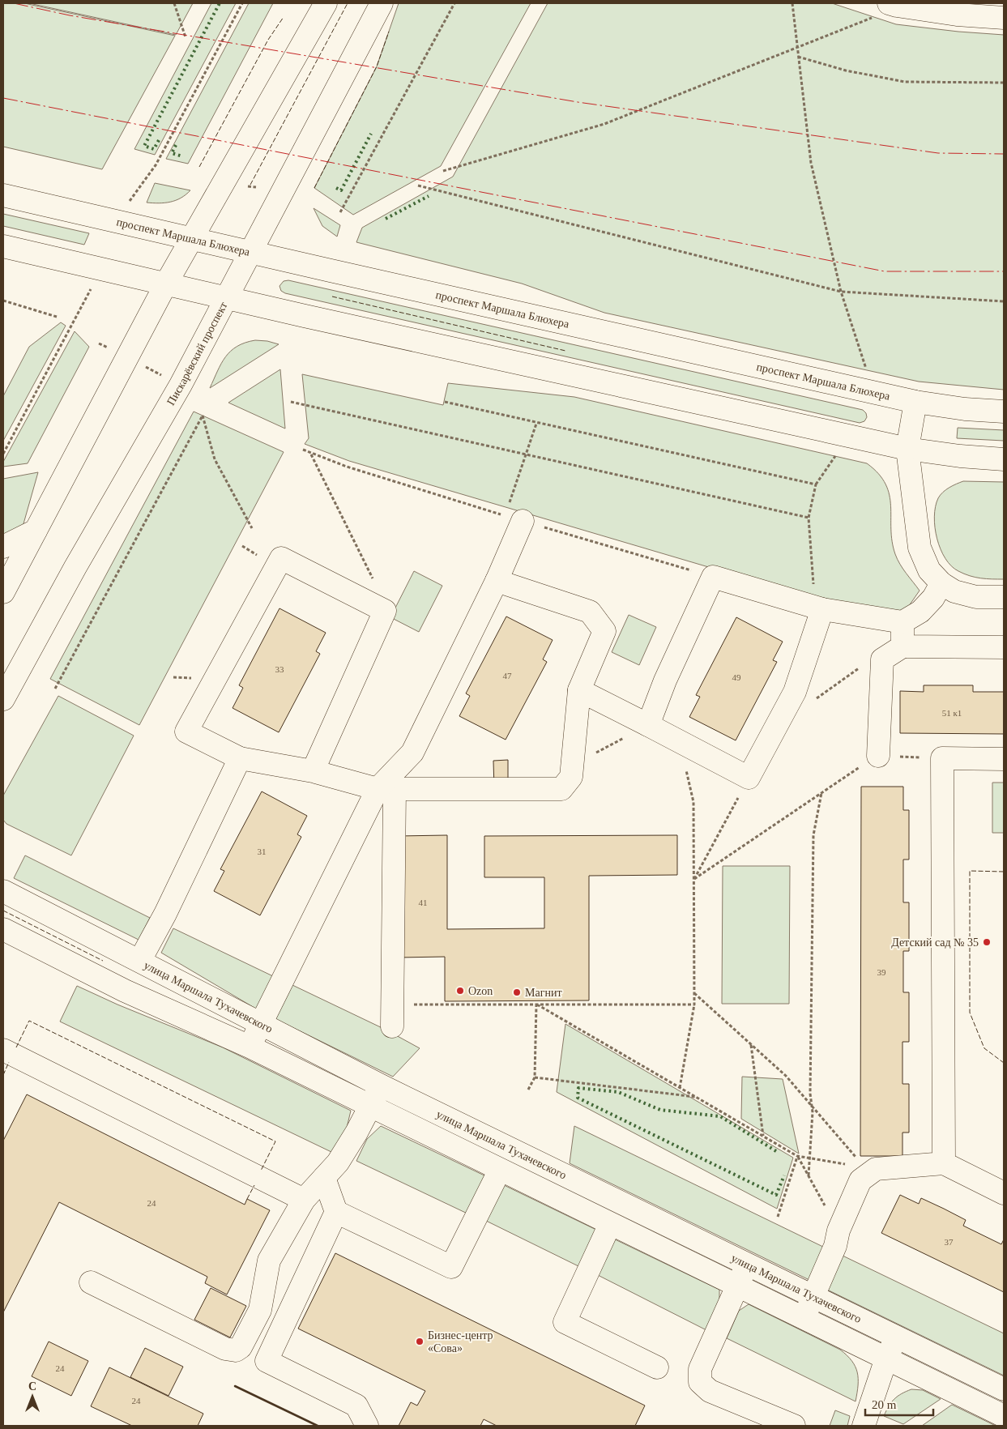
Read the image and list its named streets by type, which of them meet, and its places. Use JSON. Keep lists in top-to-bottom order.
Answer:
{
  "streets": {
    "main road": ["проспект Маршала Блюхера", "Пискарёвский проспект", "улица Маршала Тухачевского"]
  },
  "crossings": [
    ["проспект Маршала Блюхера", "Пискарёвский проспект"]
  ],
  "places": [
    "Детский сад № 35",
    "Ozon",
    "Магнит",
    "Бизнес-центр «Сова»"
  ],
  "house_numbers": [
    "33",
    "47",
    "49",
    "51 к1",
    "31",
    "41",
    "39",
    "24",
    "37",
    "24",
    "24"
  ],
  "scale_bar": "20 m",
  "north": "top"
}
